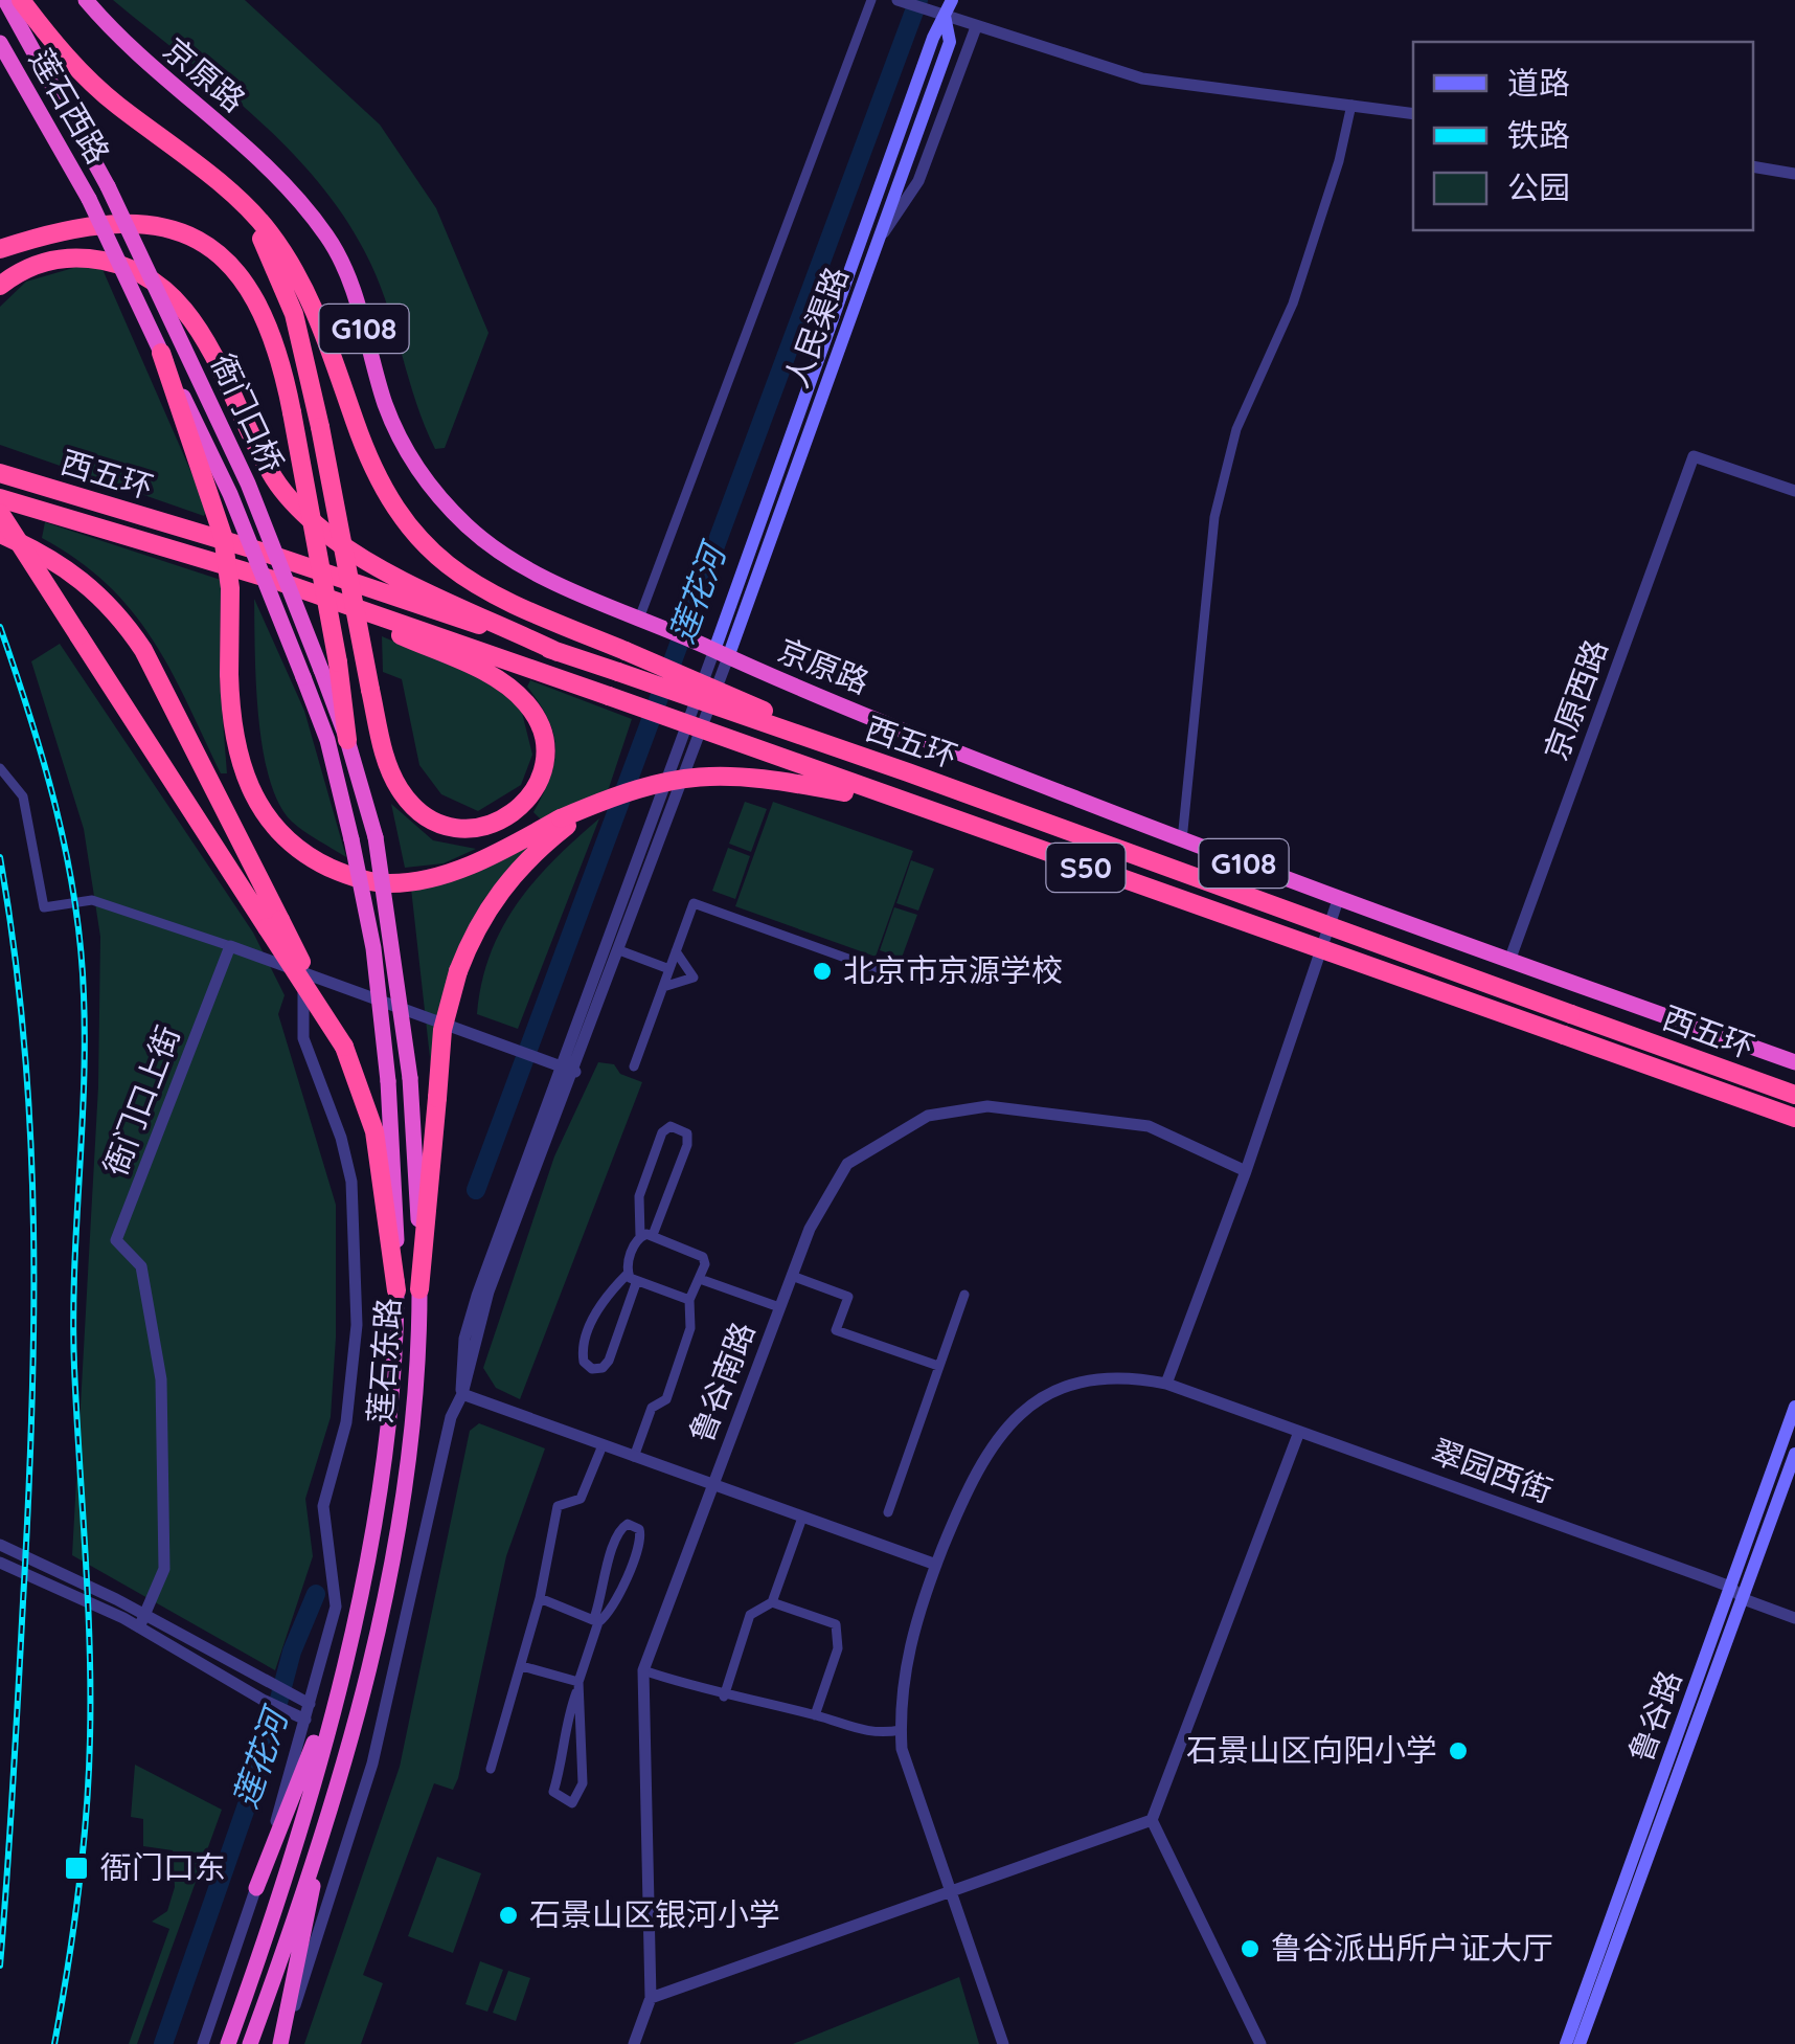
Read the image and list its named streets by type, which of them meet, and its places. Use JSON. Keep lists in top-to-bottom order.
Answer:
{
  "streets": {
    "highway": [
      "京原路",
      "莲石西路",
      "G108",
      "衙门口桥",
      "西五环",
      "S50",
      "莲石东路"
    ],
    "main road": ["人民渠路", "鲁谷路"],
    "street": [
      "京原西路",
      "衙门口上街",
      "鲁谷南路",
      "翠园西街"
    ]
  },
  "crossings": [
    ["京原路", "人民渠路"],
    ["京原路", "京原西路"],
    ["莲石西路", "衙门口桥"],
    ["衙门口桥", "莲石东路"],
    ["翠园西街", "鲁谷路"]
  ],
  "water": ["莲花河"],
  "places": {
    "other": [
      "北京市京源学校",
      "石景山区向阳小学",
      "石景山区银河小学",
      "鲁谷派出所户证大厅"
    ],
    "transit": ["衙门口东"]
  },
  "legend": ["道路", "铁路", "公园"]
}
